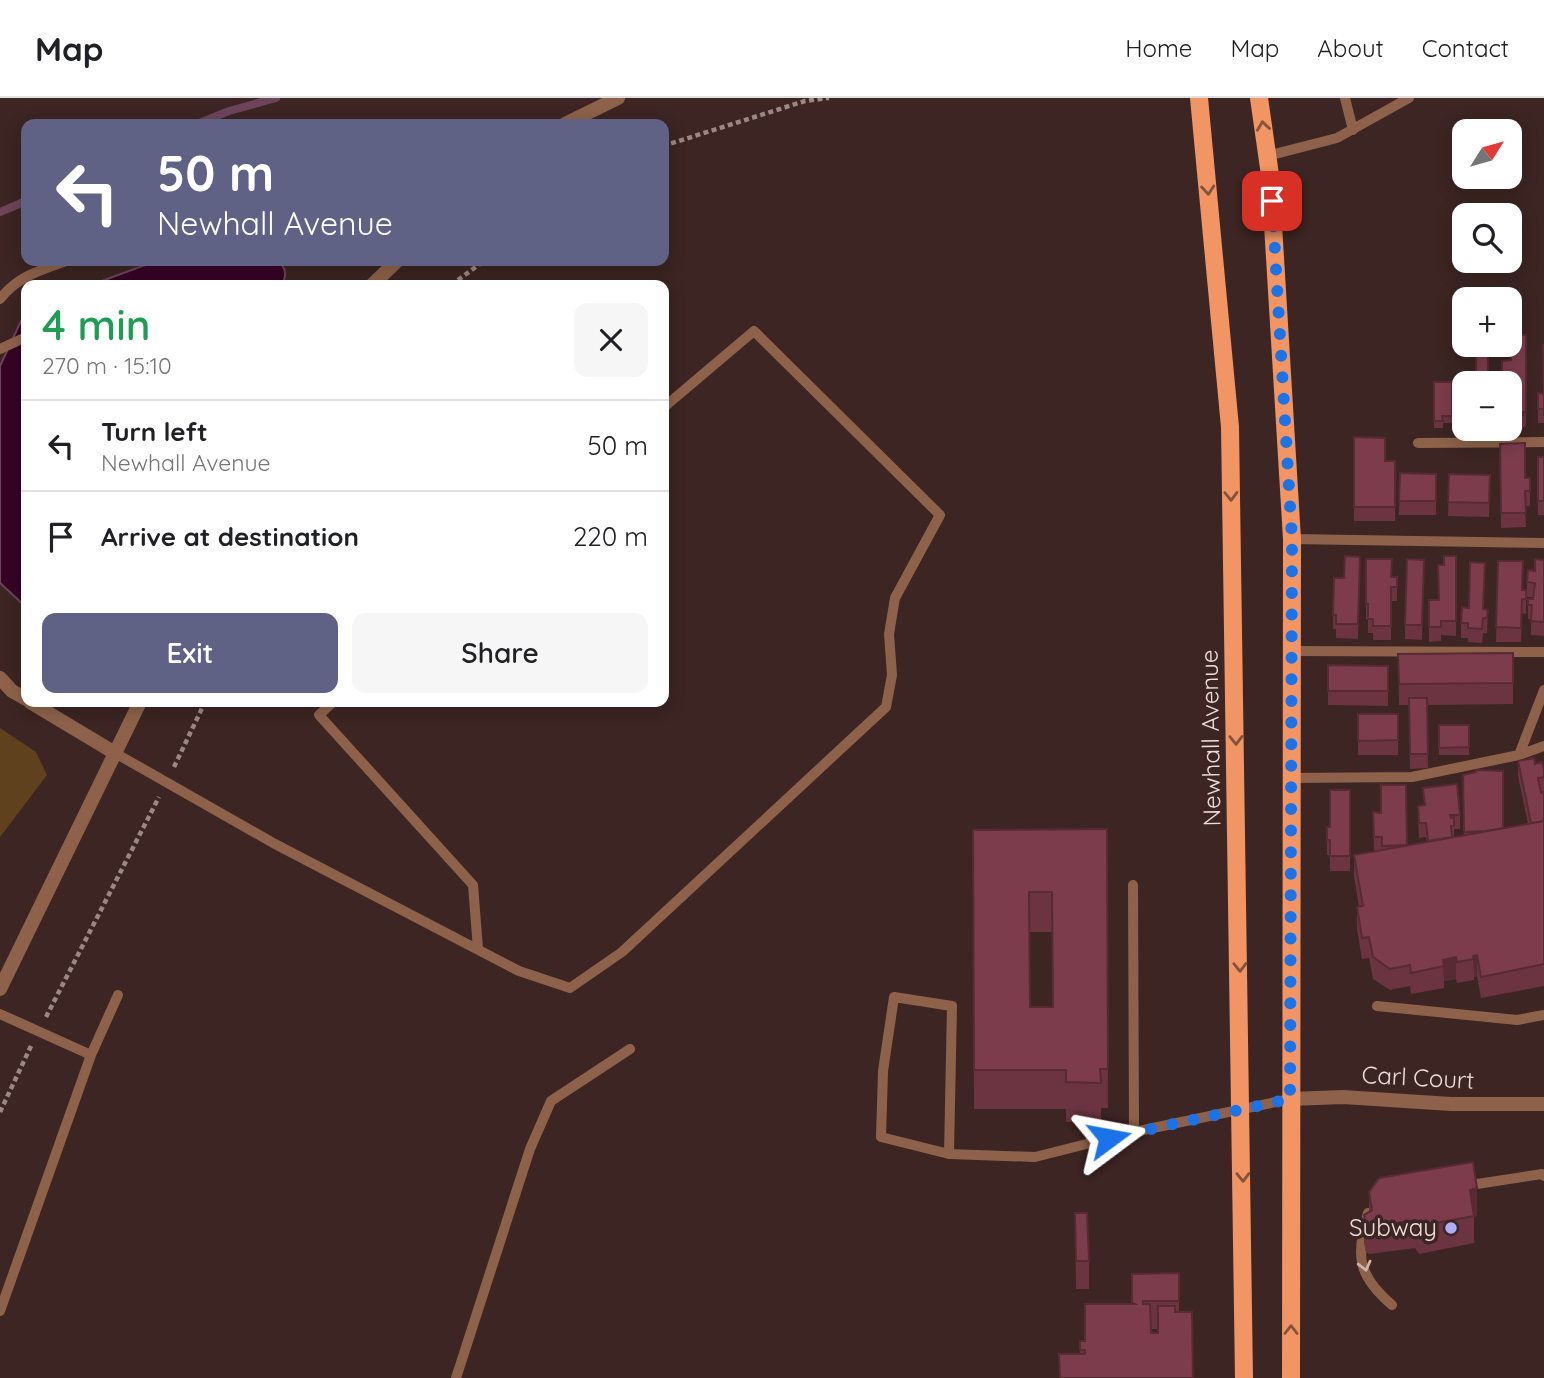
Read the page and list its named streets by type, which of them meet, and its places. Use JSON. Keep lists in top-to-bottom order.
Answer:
{
  "streets": {
    "main road": ["Newhall Avenue"],
    "street": ["Carl Court"]
  },
  "places": ["Subway"],
  "north": "top right",
  "page": {
    "header": "Map",
    "nav": [
      "Home",
      "Map",
      "About",
      "Contact"
    ],
    "map_buttons": ["+", "−"],
    "turn": ["50 m", "Newhall Avenue"],
    "heading": ["4 min", "270 m · 15:10"],
    "list": [
      {
        "name": "Turn left",
        "note": "Newhall Avenue",
        "value": "50 m"
      },
      {
        "name": "Arrive at destination",
        "value": "220 m"
      }
    ],
    "buttons": ["Exit", "Share"]
  }
}
